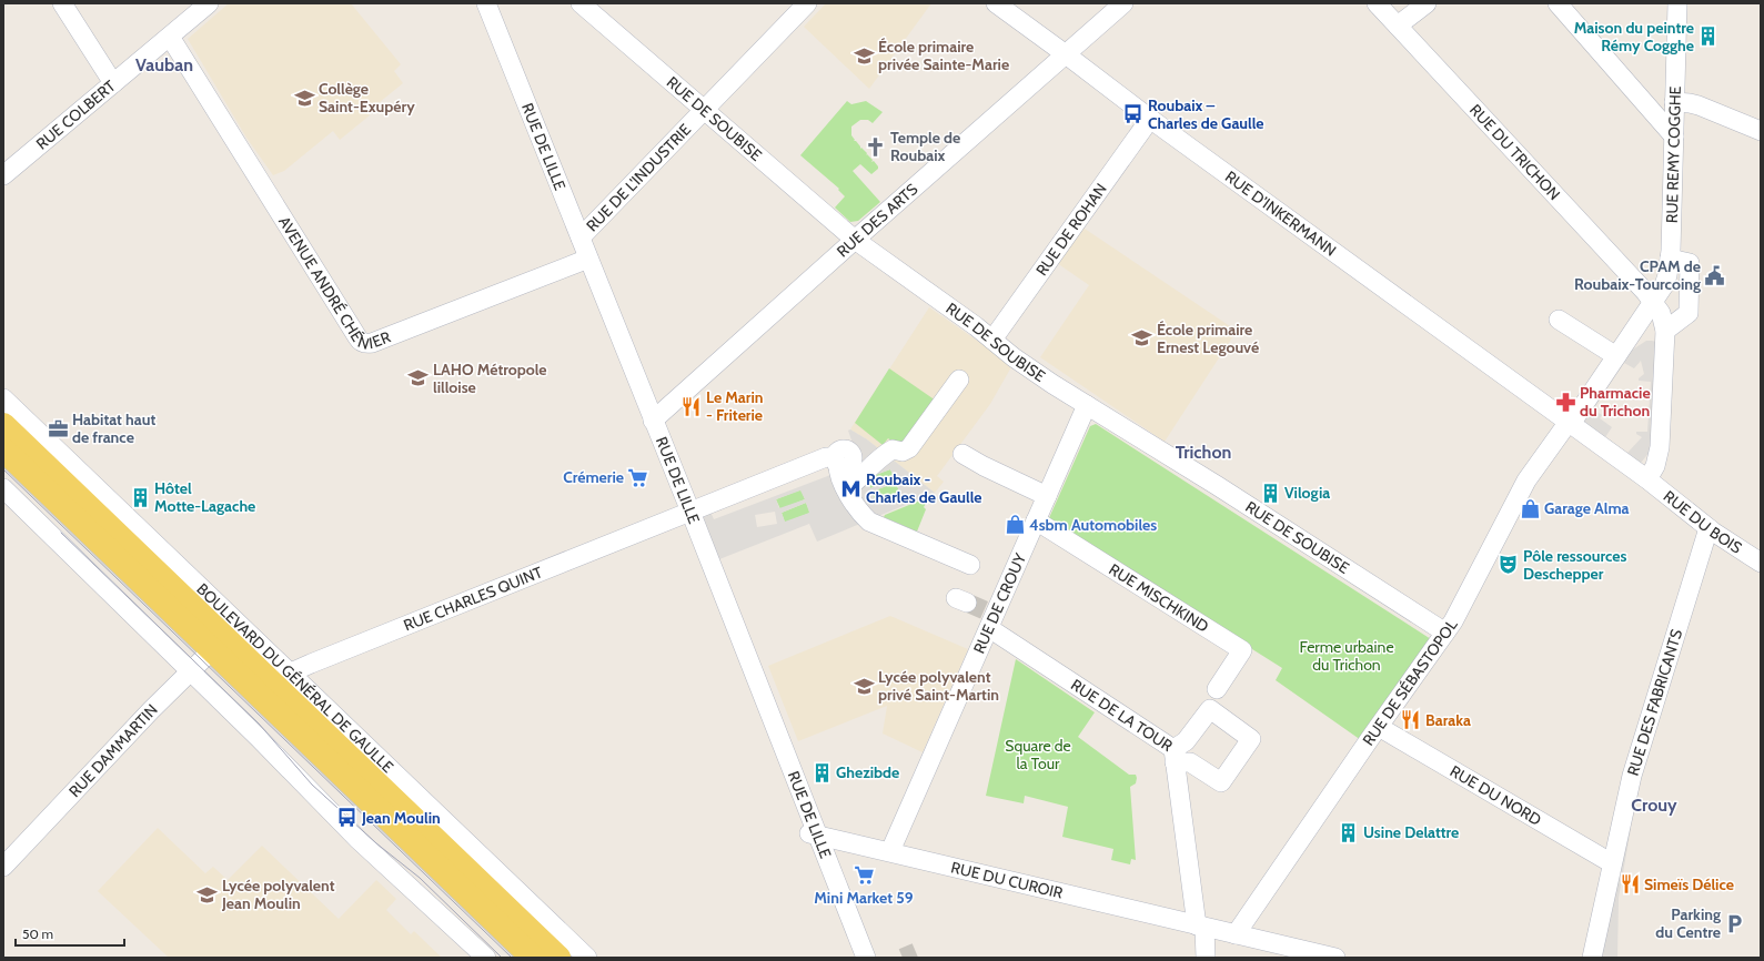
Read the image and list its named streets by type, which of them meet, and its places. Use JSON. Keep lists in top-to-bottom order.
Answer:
{
  "streets": {
    "main road": ["BOULEVARD DU GÉNÉRAL DE GAULLE"],
    "street": [
      "RUE COLBERT",
      "RUE DE SOUBISE",
      "RUE DE LILLE",
      "RUE DU TRICHON",
      "RUE REMY COGGHE",
      "RUE DE L'INDUSTRIE",
      "RUE D'INKERMANN",
      "RUE DES ARTS",
      "RUE DE ROHAN",
      "AVENUE ANDRÉ CHÉNIER",
      "RUE DU BOIS",
      "RUE MISCHKIND",
      "RUE CHARLES QUINT",
      "RUE DE CROUY",
      "RUE DE SÉBASTOPOL",
      "RUE DES FABRICANTS",
      "RUE DE LA TOUR",
      "RUE DAMMARTIN",
      "RUE DU NORD",
      "RUE DU CUROIR"
    ]
  },
  "crossings": [
    ["RUE COLBERT", "AVENUE ANDRÉ CHÉNIER"],
    ["RUE DE SOUBISE", "RUE DE L'INDUSTRIE"],
    ["RUE DE SOUBISE", "RUE DES ARTS"],
    ["RUE DE SOUBISE", "RUE DE ROHAN"],
    ["RUE DE SOUBISE", "RUE DE CROUY"],
    ["RUE DE SOUBISE", "RUE DE SÉBASTOPOL"],
    ["RUE DE LILLE", "RUE DE L'INDUSTRIE"],
    ["RUE DE LILLE", "RUE DES ARTS"],
    ["RUE DE LILLE", "AVENUE ANDRÉ CHÉNIER"],
    ["RUE DE LILLE", "RUE CHARLES QUINT"],
    ["RUE DE LILLE", "RUE DU CUROIR"],
    ["RUE DU TRICHON", "RUE REMY COGGHE"],
    ["RUE REMY COGGHE", "RUE DE SÉBASTOPOL"],
    ["RUE D'INKERMANN", "RUE DES ARTS"],
    ["RUE D'INKERMANN", "RUE DE ROHAN"],
    ["RUE D'INKERMANN", "RUE DU BOIS"],
    ["RUE D'INKERMANN", "RUE DE SÉBASTOPOL"],
    ["RUE DU BOIS", "RUE DES FABRICANTS"],
    ["RUE MISCHKIND", "RUE DE CROUY"],
    ["RUE CHARLES QUINT", "BOULEVARD DU GÉNÉRAL DE GAULLE"],
    ["RUE DE CROUY", "RUE DE LA TOUR"],
    ["RUE DE CROUY", "RUE DU CUROIR"],
    ["BOULEVARD DU GÉNÉRAL DE GAULLE", "RUE DAMMARTIN"],
    ["RUE DE SÉBASTOPOL", "RUE DU NORD"],
    ["RUE DE SÉBASTOPOL", "RUE DU CUROIR"],
    ["RUE DES FABRICANTS", "RUE DU NORD"],
    ["RUE DE LA TOUR", "RUE DU CUROIR"]
  ],
  "districts": ["Vauban", "Trichon", "Crouy"],
  "parks": ["Ferme urbaine du Trichon", "Square de la Tour"],
  "places": {
    "building": [
      "Maison du peintre Rémy Cogghe",
      "Vilogia",
      "Hôtel Motte-Lagache",
      "Ghezibde",
      "Usine Delattre"
    ],
    "school or university": [
      "École primaire privée Sainte-Marie",
      "Collège Saint-Exupéry",
      "École primaire Ernest Legouvé",
      "LAHO Métropole lilloise",
      "Lycée polyvalent privé Saint-Martin",
      "Lycée polyvalent Jean Moulin"
    ],
    "bus stop": ["Roubaix – Charles de Gaulle", "Jean Moulin"],
    "church": ["Temple de Roubaix"],
    "public building": ["CPAM de Roubaix-Tourcoing"],
    "pharmacy": ["Pharmacie du Trichon"],
    "restaurant": ["Le Marin - Friterie", "Baraka", "Simeïs Délice"],
    "office": ["Habitat haut de france"],
    "supermarket": ["Crémerie", "Mini Market 59"],
    "metro station": ["Roubaix - Charles de Gaulle"],
    "shop": ["Garage Alma", "4sbm Automobiles"],
    "theatre": ["Pôle ressources Deschepper"],
    "parking": ["Parking du Centre"]
  },
  "scale_bar": "50 m"
}
